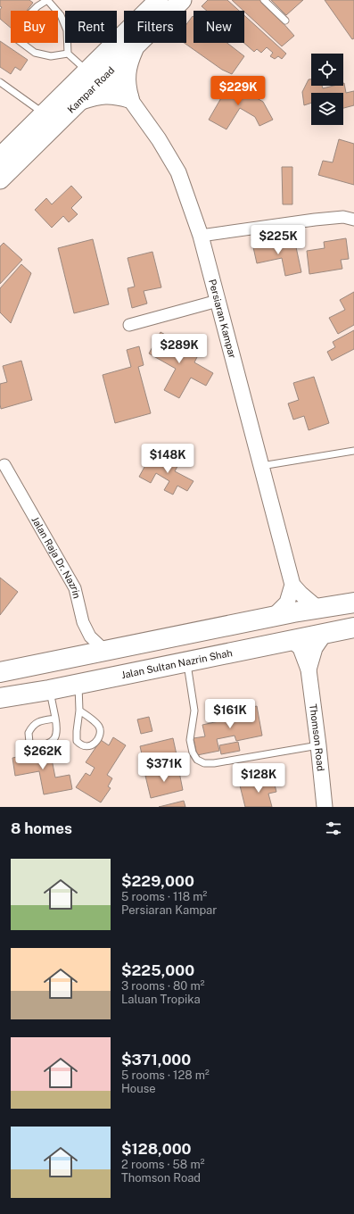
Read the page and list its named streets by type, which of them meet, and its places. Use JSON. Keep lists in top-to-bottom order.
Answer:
{
  "streets": {
    "highway": ["Jalan Sultan Nazrin Shah"],
    "main road": ["Kampar Road"],
    "street": ["Persiaran Kampar", "Jalan Raja Dr. Nazrin", "Thomson Road"]
  },
  "crossings": [
    ["Kampar Road", "Persiaran Kampar"],
    ["Jalan Sultan Nazrin Shah", "Thomson Road"]
  ],
  "page": {
    "chip": [
      "Buy",
      "Rent",
      "Filters",
      "New"
    ],
    "price": [
      "$229K",
      "$225K",
      "$289K",
      "$148K",
      "$161K",
      "$262K",
      "$371K",
      "$128K"
    ],
    "heading": "8 homes",
    "list": [
      {
        "name": "$229,000",
        "note": "5 rooms · 118 m² · Persiaran Kampar"
      },
      {
        "name": "$225,000",
        "note": "3 rooms · 80 m² · Laluan Tropika"
      },
      {
        "name": "$371,000",
        "note": "5 rooms · 128 m² · House"
      },
      {
        "name": "$128,000",
        "note": "2 rooms · 58 m² · Thomson Road"
      }
    ]
  }
}
